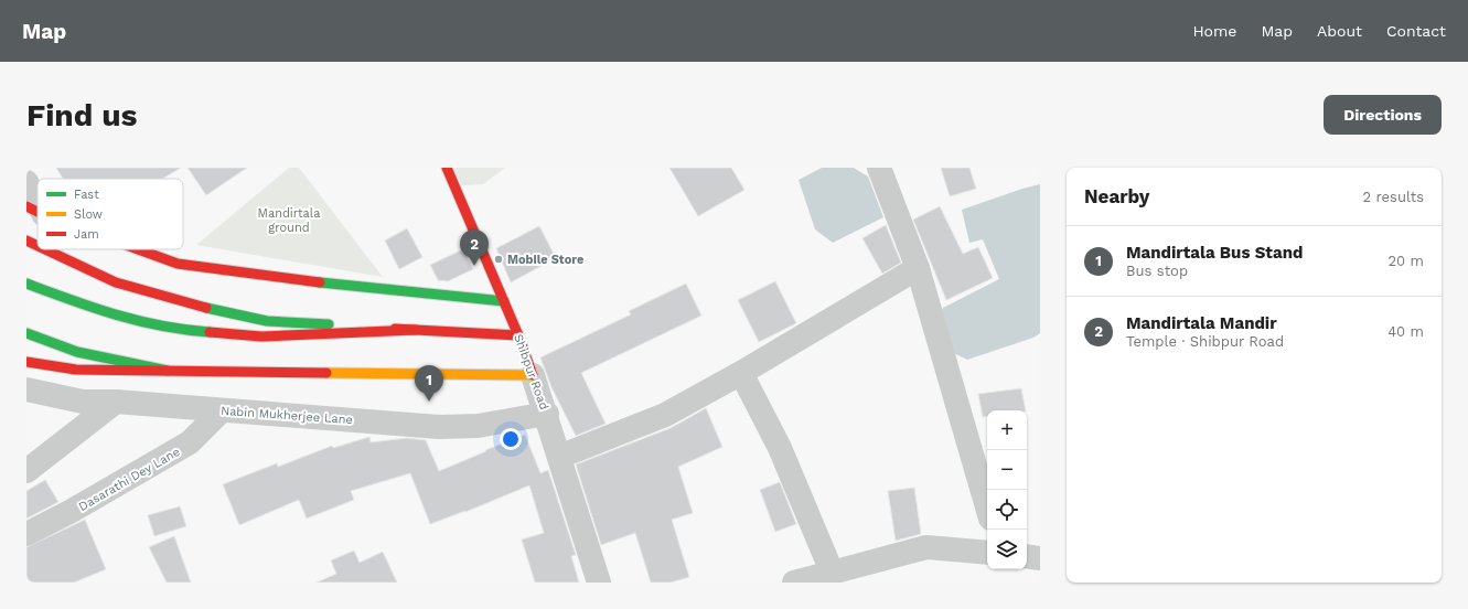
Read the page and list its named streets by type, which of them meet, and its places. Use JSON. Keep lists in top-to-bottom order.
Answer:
{
  "streets": {
    "main road": ["Shibpur Road"],
    "street": ["Nabin Mukherjee Lane", "Dasarathi Dey Lane"]
  },
  "crossings": [
    ["Shibpur Road", "Nabin Mukherjee Lane"],
    ["Nabin Mukherjee Lane", "Dasarathi Dey Lane"]
  ],
  "parks": ["Mandirtala ground"],
  "places": ["Mobile Store"],
  "legend": ["Fast", "Slow", "Jam"],
  "page": {
    "header": "Map",
    "nav": [
      "Home",
      "Map",
      "About",
      "Contact"
    ],
    "buttons": "Directions",
    "title": "Find us",
    "heading": ["Nearby", "2 results"],
    "list": [
      {
        "mark": "1",
        "name": "Mandirtala Bus Stand",
        "note": "Bus stop",
        "value": "20 m"
      },
      {
        "mark": "2",
        "name": "Mandirtala Mandir",
        "note": "Temple · Shibpur Road",
        "value": "40 m"
      }
    ],
    "pins": ["2", "1"],
    "map_buttons": ["+", "−"]
  }
}
